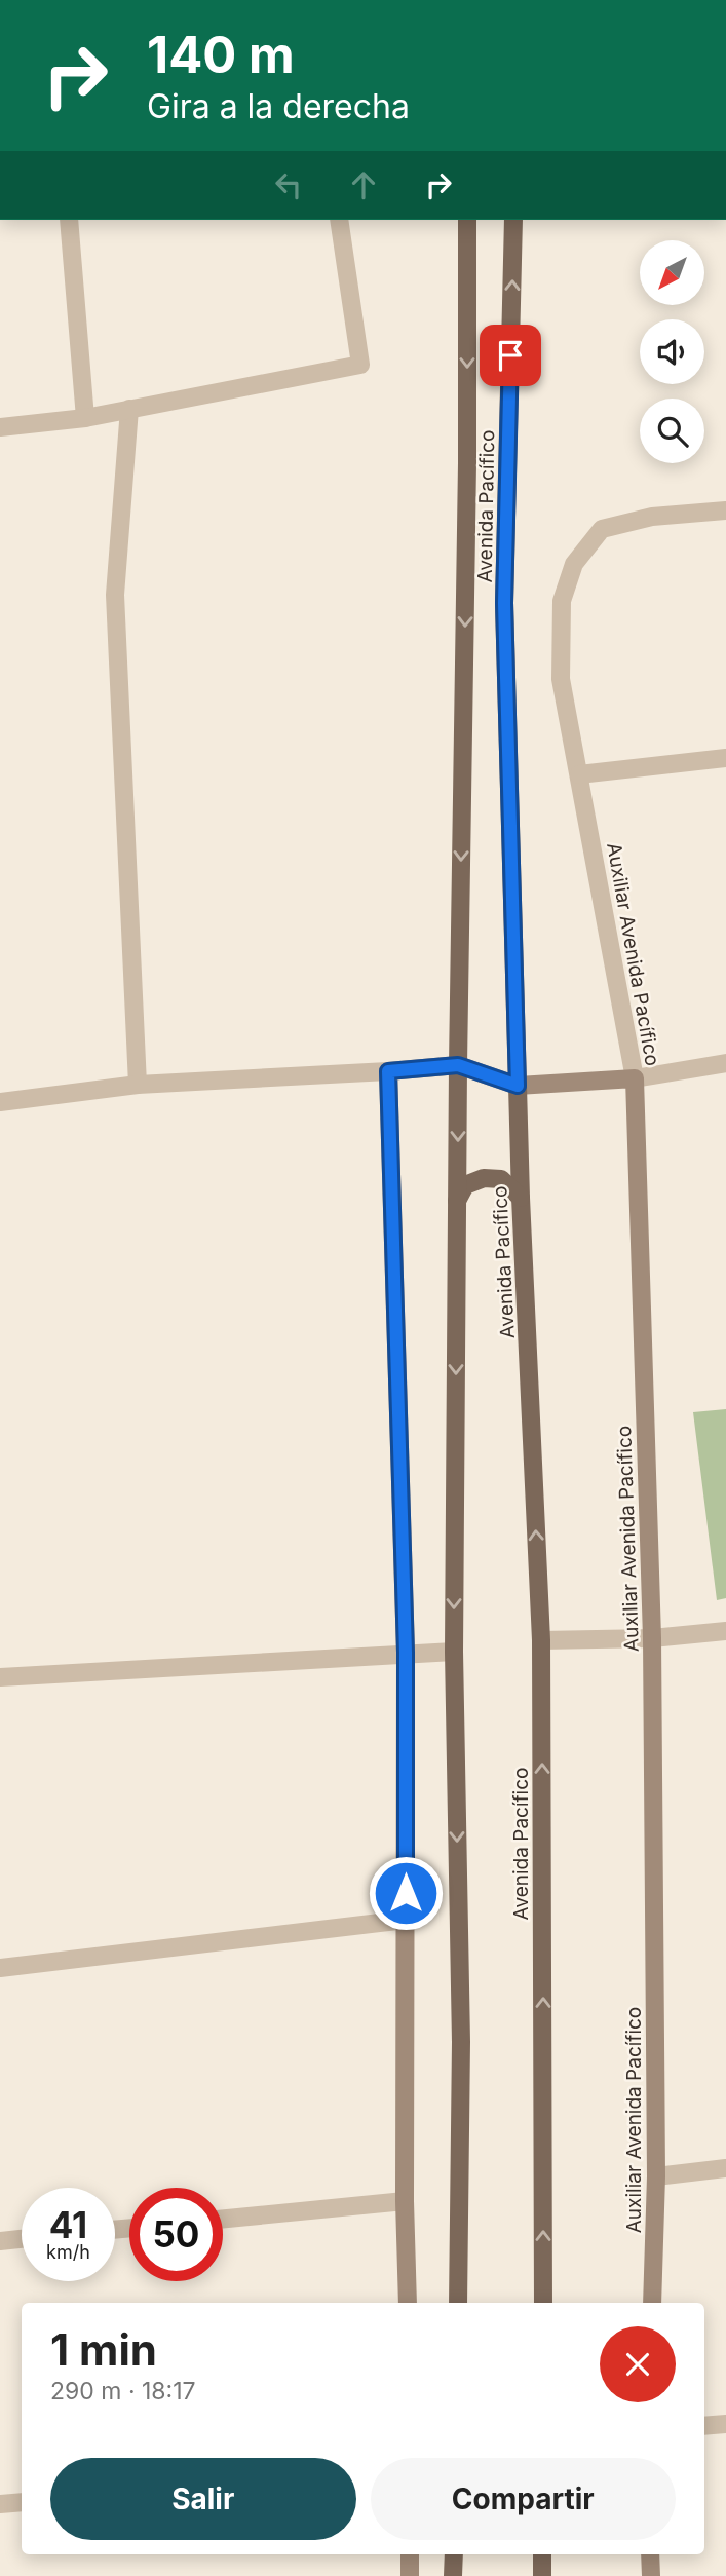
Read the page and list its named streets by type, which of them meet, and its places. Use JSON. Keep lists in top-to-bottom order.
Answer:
{
  "streets": {
    "main road": ["Avenida Pacífico", "Auxiliar Avenida Pacífico"]
  },
  "north": "bottom left",
  "page": {
    "turn": ["140 m", "Gira a la derecha"],
    "speed": "41 km/h",
    "limit": "50",
    "heading": ["1 min", "290 m · 18:17"],
    "buttons": ["Salir", "Compartir"]
  }
}
